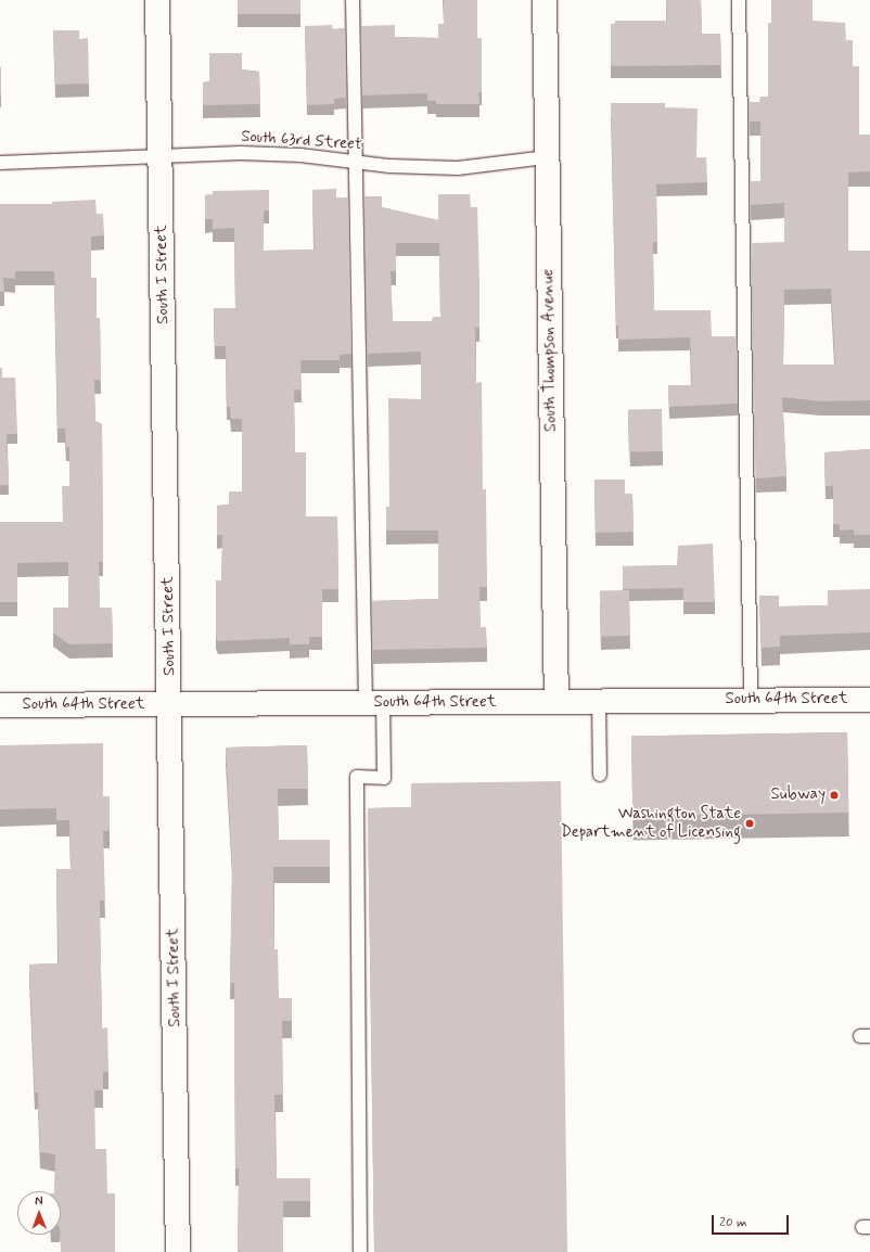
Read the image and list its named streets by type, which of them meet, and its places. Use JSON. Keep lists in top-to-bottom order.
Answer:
{
  "streets": {
    "street": ["South I Street", "South Thompson Avenue", "South 64th Street"],
    "lane": ["South 63rd Street"]
  },
  "crossings": [
    ["South 63rd Street", "South I Street"],
    ["South 63rd Street", "South Thompson Avenue"],
    ["South I Street", "South 64th Street"],
    ["South Thompson Avenue", "South 64th Street"]
  ],
  "places": ["Subway", "Washington State Department of Licensing"],
  "scale_bar": "20 m",
  "north": "top"
}
